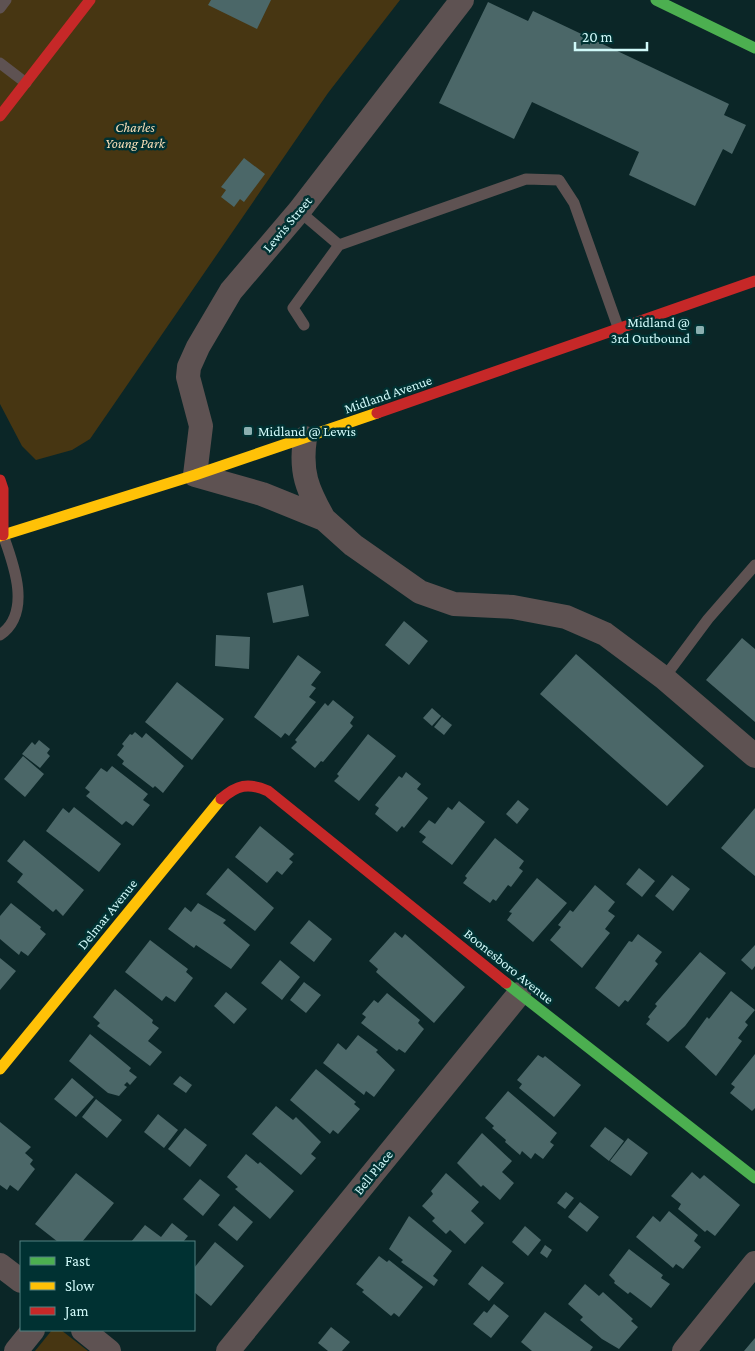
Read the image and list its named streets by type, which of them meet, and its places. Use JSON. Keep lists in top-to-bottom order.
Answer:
{
  "streets": {
    "street": [
      "Lewis Street",
      "Midland Avenue",
      "Delmar Avenue",
      "Boonesboro Avenue",
      "Bell Place"
    ]
  },
  "crossings": [
    ["Lewis Street", "Midland Avenue"],
    ["Delmar Avenue", "Boonesboro Avenue"],
    ["Boonesboro Avenue", "Bell Place"]
  ],
  "parks": ["Charles Young Park"],
  "places": {
    "transit": ["Midland @ 3rd Outbound", "Midland @ Lewis"]
  },
  "legend": ["Fast", "Slow", "Jam"],
  "scale_bar": "20 m"
}
